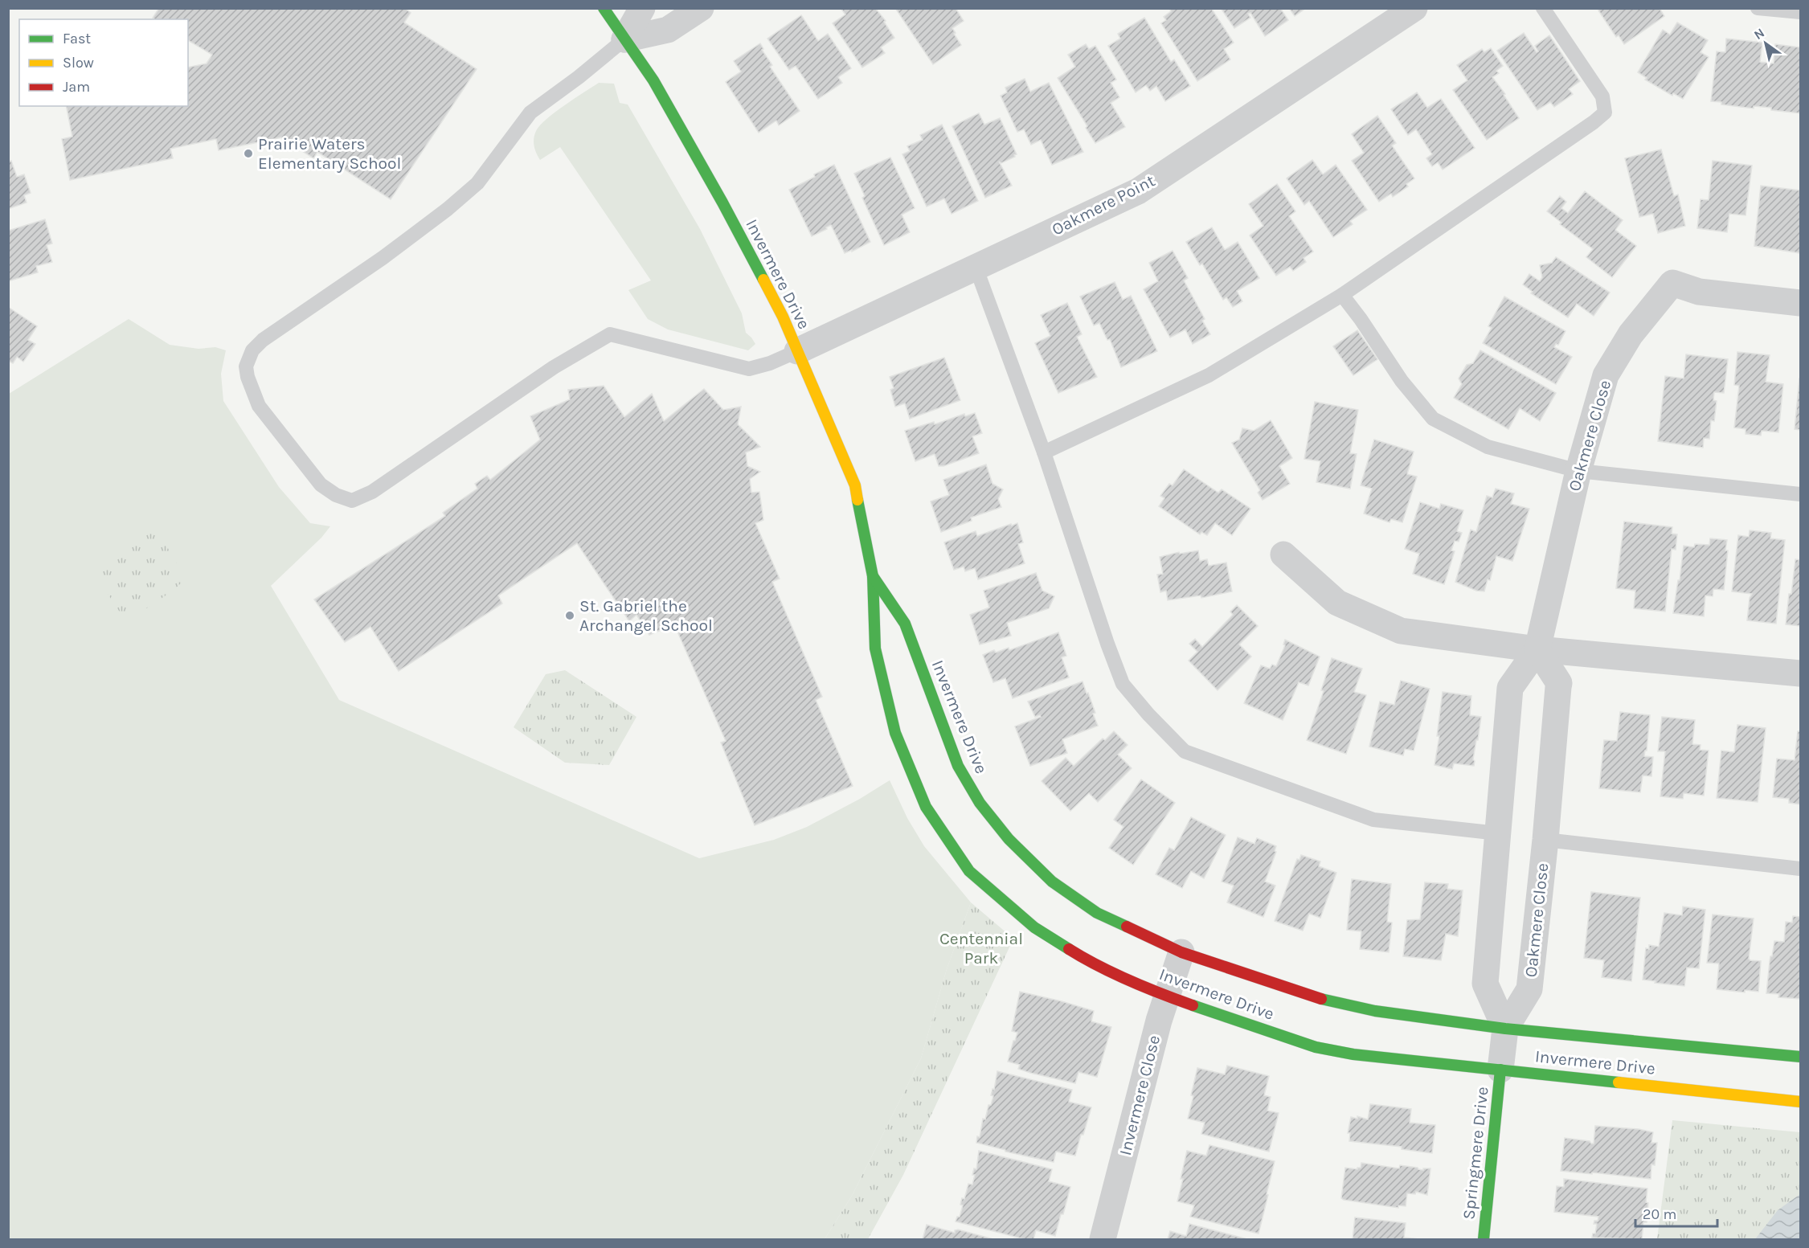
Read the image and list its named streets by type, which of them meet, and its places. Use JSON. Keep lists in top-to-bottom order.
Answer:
{
  "streets": {
    "street": [
      "Oakmere Point",
      "Invermere Drive",
      "Oakmere Close",
      "Invermere Close",
      "Springmere Drive"
    ]
  },
  "crossings": [
    ["Oakmere Point", "Invermere Drive"],
    ["Invermere Drive", "Oakmere Close"],
    ["Invermere Drive", "Invermere Close"],
    ["Invermere Drive", "Springmere Drive"]
  ],
  "parks": ["Centennial Park"],
  "places": ["Prairie Waters Elementary School", "St. Gabriel the Archangel School"],
  "legend": ["Fast", "Slow", "Jam"],
  "scale_bar": "20 m",
  "north": "top left"
}
